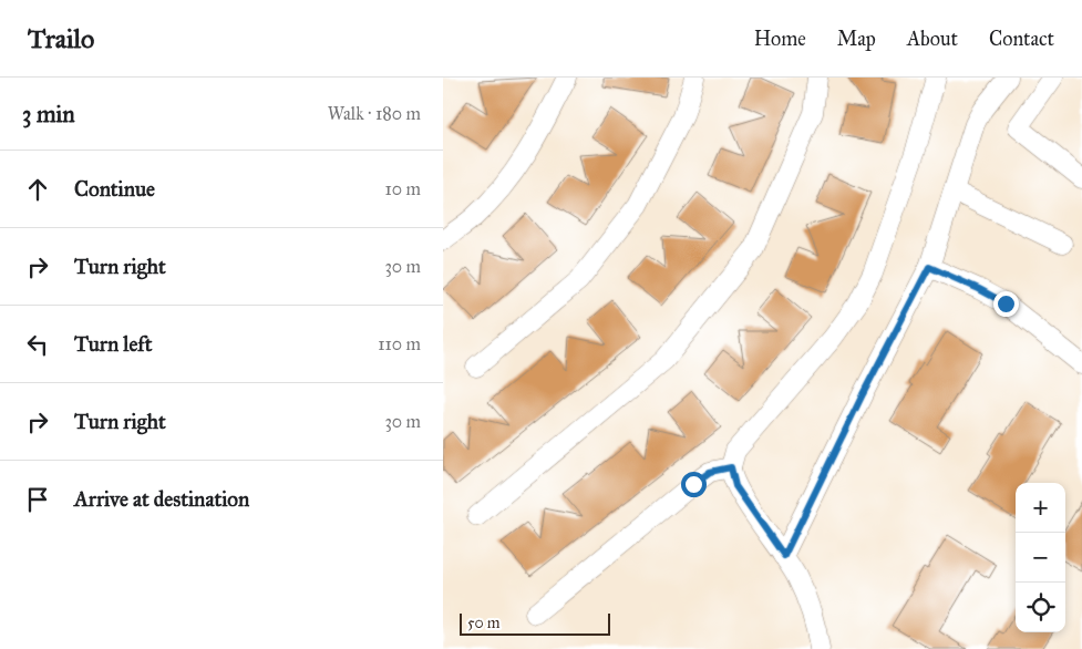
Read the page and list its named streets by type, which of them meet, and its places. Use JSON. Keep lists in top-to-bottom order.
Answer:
{
  "scale_bar": "50 m",
  "page": {
    "header": "Trailo",
    "nav": [
      "Home",
      "Map",
      "About",
      "Contact"
    ],
    "heading": ["3 min", "Walk · 180 m"],
    "list": [
      ["Continue", "10 m"],
      ["Turn right", "30 m"],
      ["Turn left", "110 m"],
      ["Turn right", "30 m"],
      "Arrive at destination"
    ],
    "map_buttons": ["+", "−"],
    "scale": "50 m"
  }
}
